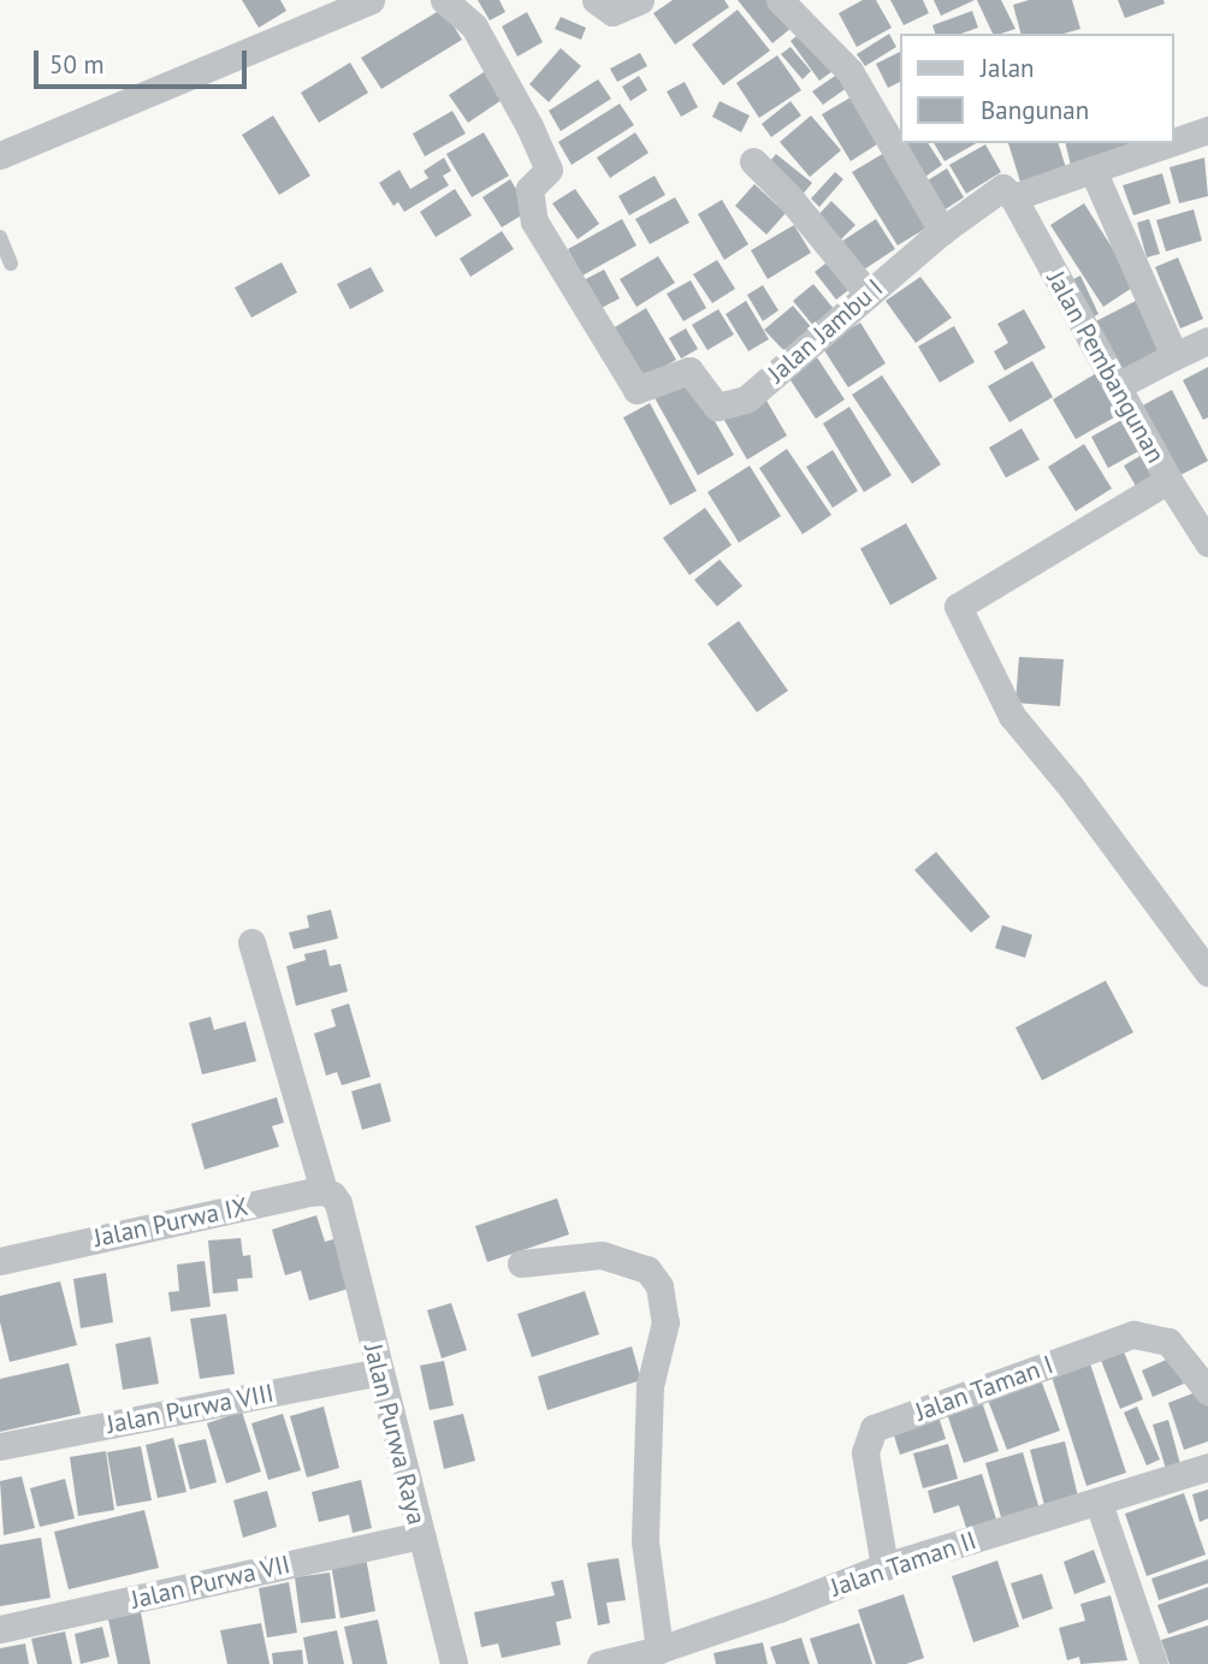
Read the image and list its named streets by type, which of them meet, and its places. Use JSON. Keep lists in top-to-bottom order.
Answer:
{
  "streets": {
    "street": [
      "Jalan Jambu I",
      "Jalan Pembangunan",
      "Jalan Purwa IX",
      "Jalan Taman I",
      "Jalan Purwa VIII",
      "Jalan Purwa Raya",
      "Jalan Taman II",
      "Jalan Purwa VII"
    ]
  },
  "crossings": [
    ["Jalan Jambu I", "Jalan Pembangunan"],
    ["Jalan Purwa IX", "Jalan Purwa Raya"],
    ["Jalan Taman I", "Jalan Taman II"],
    ["Jalan Purwa VIII", "Jalan Purwa Raya"],
    ["Jalan Purwa Raya", "Jalan Purwa VII"]
  ],
  "legend": ["Jalan", "Bangunan"],
  "scale_bar": "50 m"
}
